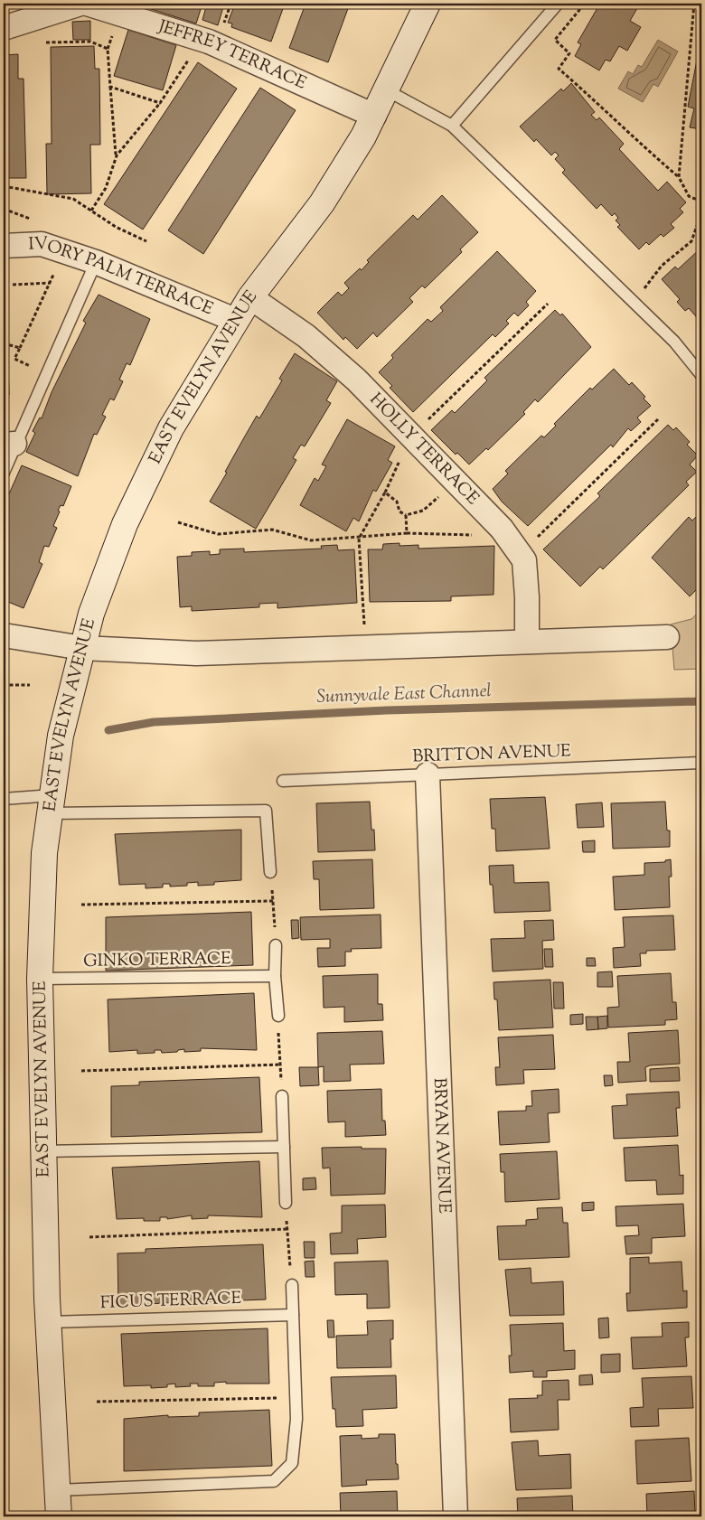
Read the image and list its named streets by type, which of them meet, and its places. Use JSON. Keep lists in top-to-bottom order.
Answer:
{
  "streets": {
    "main road": ["EAST EVELYN AVENUE"],
    "street": [
      "JEFFREY TERRACE",
      "IVORY PALM TERRACE",
      "HOLLY TERRACE",
      "BRYAN AVENUE"
    ],
    "lane": ["BRITTON AVENUE", "GINKO TERRACE", "FICUS TERRACE"]
  },
  "crossings": [
    ["JEFFREY TERRACE", "EAST EVELYN AVENUE"],
    ["IVORY PALM TERRACE", "EAST EVELYN AVENUE"],
    ["EAST EVELYN AVENUE", "HOLLY TERRACE"],
    ["EAST EVELYN AVENUE", "GINKO TERRACE"],
    ["EAST EVELYN AVENUE", "FICUS TERRACE"],
    ["BRITTON AVENUE", "BRYAN AVENUE"]
  ],
  "water": ["Sunnyvale East Channel"]
}
